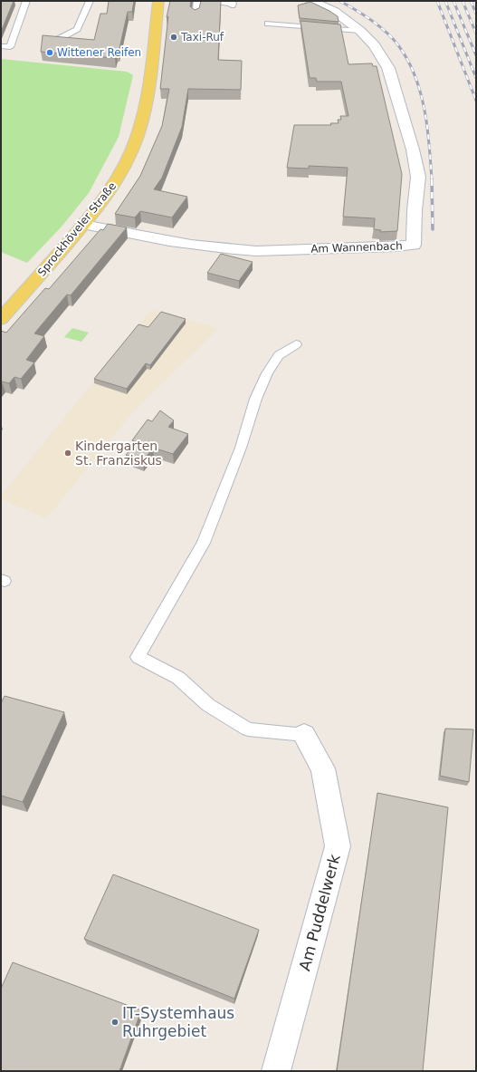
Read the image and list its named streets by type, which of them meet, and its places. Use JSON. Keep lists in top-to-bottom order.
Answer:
{
  "streets": {
    "main road": ["Sprockhöveler Straße"],
    "street": ["Am Wannenbach", "Am Puddelwerk"]
  },
  "crossings": [
    ["Sprockhöveler Straße", "Am Wannenbach"]
  ],
  "places": [
    "Taxi-Ruf",
    "Wittener Reifen",
    "Kindergarten St. Franziskus",
    "IT-Systemhaus Ruhrgebiet"
  ]
}
